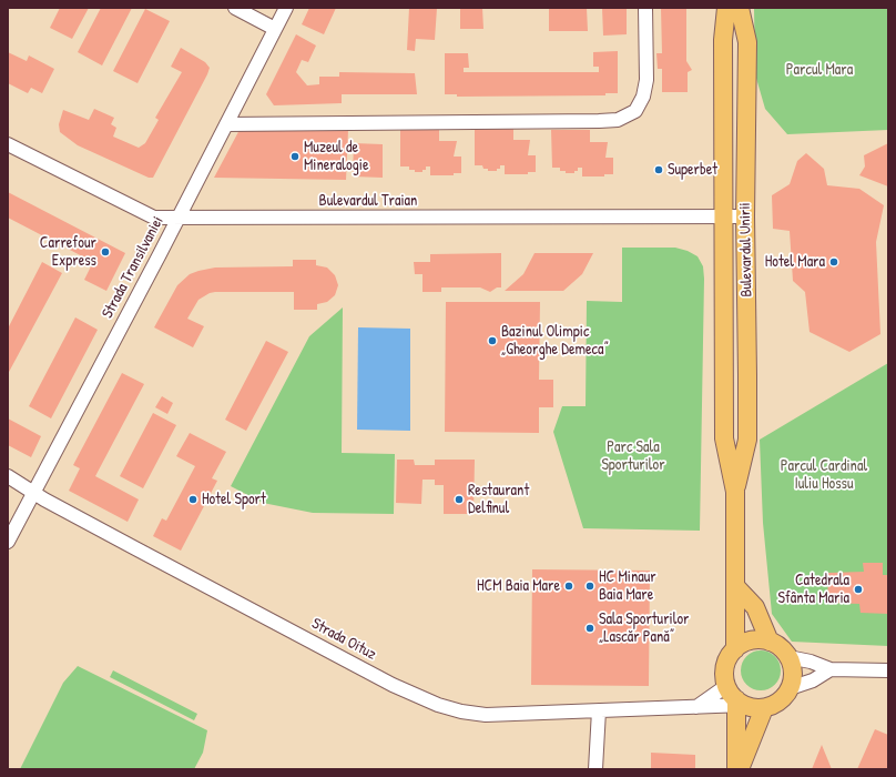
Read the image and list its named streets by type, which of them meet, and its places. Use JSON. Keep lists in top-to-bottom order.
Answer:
{
  "streets": {
    "main road": ["Bulevardul Unirii"],
    "street": ["Bulevardul Traian", "Strada Transilvaniei", "Strada Oituz"]
  },
  "crossings": [
    ["Bulevardul Traian", "Bulevardul Unirii"],
    ["Bulevardul Traian", "Strada Transilvaniei"],
    ["Bulevardul Unirii", "Strada Oituz"],
    ["Strada Transilvaniei", "Strada Oituz"]
  ],
  "parks": ["Parcul Mara", "Parc Sala Sporturilor", "Parcul Cardinal Iuliu Hossu"],
  "places": [
    "Muzeul de Mineralogie",
    "Superbet",
    "Carrefour Express",
    "Hotel Mara",
    "Bazinul Olimpic „Gheorghe Demeca”",
    "Hotel Sport",
    "Restaurant Delfinul",
    "HCM Baia Mare",
    "HC Minaur Baia Mare",
    "Catedrala Sfânta Maria",
    "Sala Sporturilor „Lascăr Pană”"
  ]
}
